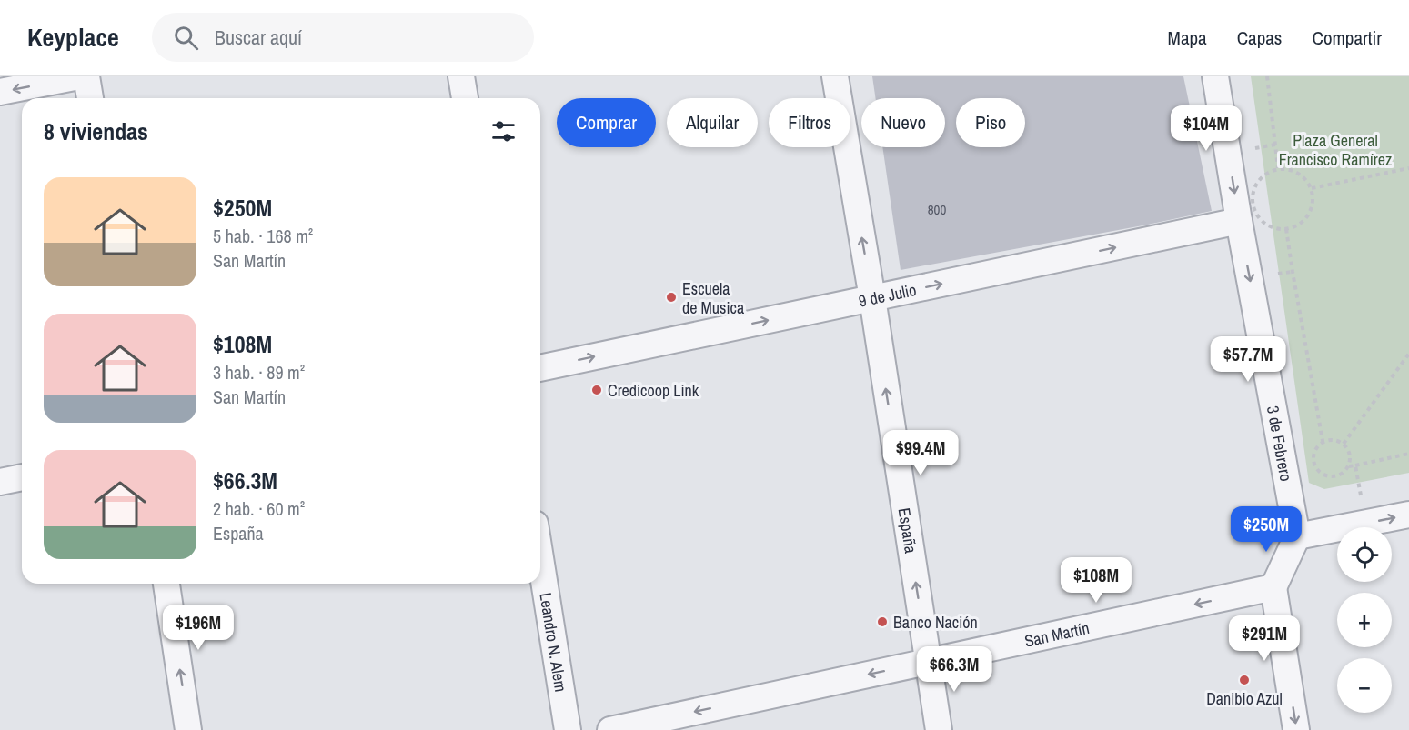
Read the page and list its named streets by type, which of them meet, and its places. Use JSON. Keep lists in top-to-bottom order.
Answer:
{
  "streets": {
    "street": [
      "9 de Julio",
      "3 de Febrero",
      "España",
      "San Martín",
      "Leandro N. Alem"
    ]
  },
  "crossings": [
    ["9 de Julio", "3 de Febrero"],
    ["9 de Julio", "España"],
    ["España", "San Martín"]
  ],
  "one_way": [
    "9 de Julio",
    "3 de Febrero",
    "España",
    "San Martín"
  ],
  "parks": ["Plaza General Francisco Ramírez"],
  "places": [
    "Escuela de Musica",
    "Credicoop Link",
    "Banco Nación",
    "Danibio Azul"
  ],
  "house_numbers": ["800"],
  "page": {
    "header": "Keyplace",
    "search": "Buscar aquí",
    "nav": ["Mapa", "Capas", "Compartir"],
    "chip": [
      "Comprar",
      "Alquilar",
      "Filtros",
      "Nuevo",
      "Piso"
    ],
    "heading": "8 viviendas",
    "price": [
      "$104M",
      "$57.7M",
      "$99.4M",
      "$250M",
      "$108M",
      "$196M",
      "$291M",
      "$66.3M"
    ],
    "list": [
      {
        "name": "$250M",
        "note": "5 hab. · 168 m² · San Martín"
      },
      {
        "name": "$108M",
        "note": "3 hab. · 89 m² · San Martín"
      },
      {
        "name": "$66.3M",
        "note": "2 hab. · 60 m² · España"
      }
    ],
    "map_buttons": ["+", "−"]
  }
}
